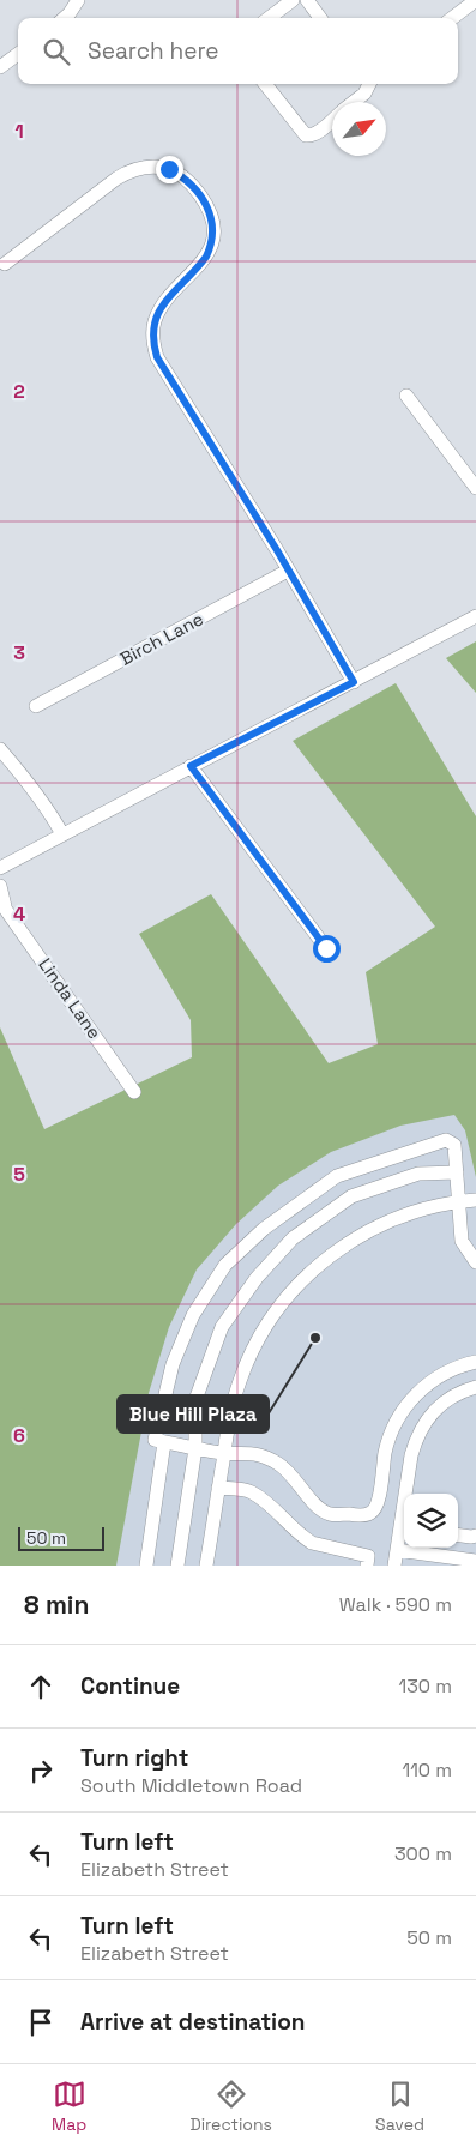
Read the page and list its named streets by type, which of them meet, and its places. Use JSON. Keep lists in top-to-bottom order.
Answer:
{
  "streets": {
    "street": ["Birch Lane", "Linda Lane"]
  },
  "places": ["Blue Hill Plaza"],
  "scale_bar": "50 m",
  "north": "top right",
  "page": {
    "search": "Search here",
    "scale": "50 m",
    "heading": ["8 min", "Walk · 590 m"],
    "list": [
      ["Continue", "130 m"],
      ["Turn right", "South Middletown Road", "110 m"],
      ["Turn left", "Elizabeth Street", "300 m"],
      ["Turn left", "Elizabeth Street", "50 m"],
      "Arrive at destination"
    ],
    "nav": ["Map", "Directions", "Saved"]
  },
  "grid": {
    "rows": [
      "1",
      "2",
      "3",
      "4",
      "5",
      "6"
    ]
  }
}
